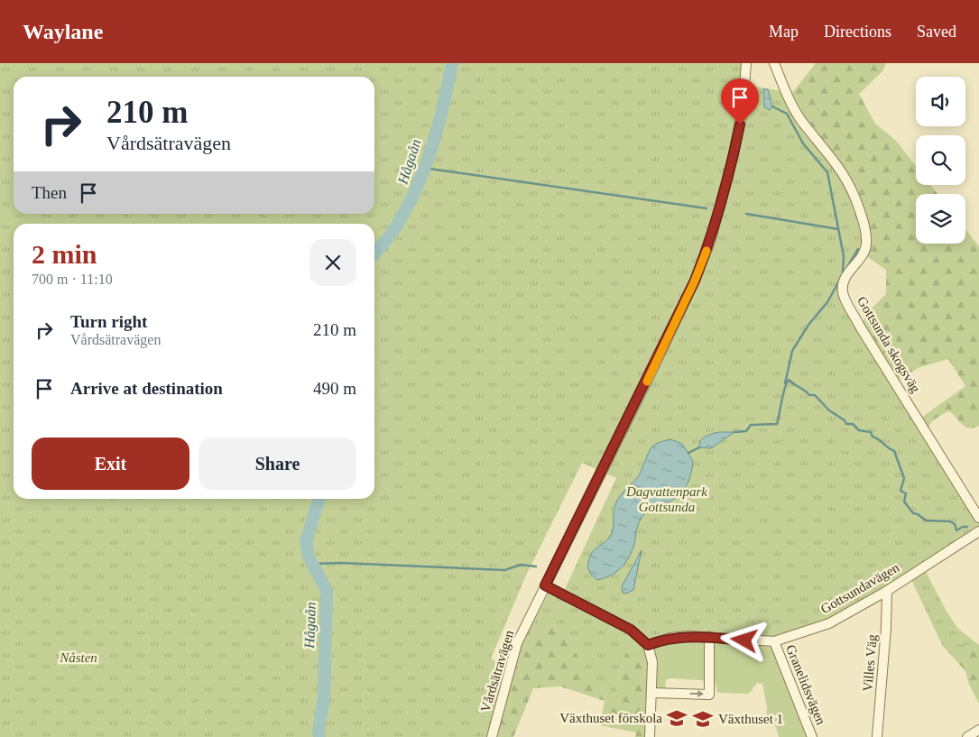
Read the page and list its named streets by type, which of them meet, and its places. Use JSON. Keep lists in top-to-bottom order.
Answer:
{
  "streets": {
    "street": [
      "Gottsunda skogsväg",
      "Gottsundavägen",
      "Villes Väg",
      "Vårdsätravägen",
      "Granelidsvägen"
    ]
  },
  "crossings": [
    ["Gottsundavägen", "Villes Väg"],
    ["Gottsundavägen", "Granelidsvägen"]
  ],
  "water": ["Hågaån"],
  "parks": ["Dagvattenpark Gottsunda", "Nåsten"],
  "places": {
    "school or university": ["Växthuset förskola", "Växthuset 1"]
  },
  "page": {
    "header": "Waylane",
    "nav": ["Map", "Directions", "Saved"],
    "turn": ["210 m", "Vårdsätravägen"],
    "then": "Then",
    "heading": ["2 min", "700 m · 11:10"],
    "list": [
      {
        "name": "Turn right",
        "note": "Vårdsätravägen",
        "value": "210 m"
      },
      {
        "name": "Arrive at destination",
        "value": "490 m"
      }
    ],
    "buttons": ["Exit", "Share"]
  }
}
